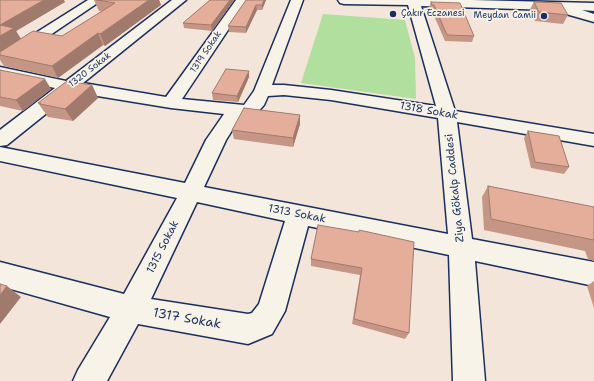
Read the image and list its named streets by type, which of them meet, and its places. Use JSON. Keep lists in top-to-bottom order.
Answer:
{
  "streets": {
    "street": [
      "1319 Sokak",
      "1320 Sokak",
      "1318 Sokak",
      "Ziya Gökalp Caddesi",
      "1313 Sokak",
      "1315 Sokak",
      "1317 Sokak"
    ]
  },
  "crossings": [
    ["1318 Sokak", "Ziya Gökalp Caddesi"],
    ["1318 Sokak", "1315 Sokak"],
    ["Ziya Gökalp Caddesi", "1313 Sokak"],
    ["1313 Sokak", "1315 Sokak"],
    ["1313 Sokak", "1317 Sokak"],
    ["1315 Sokak", "1317 Sokak"]
  ],
  "places": ["Çakır Eczanesi", "Meydan Camii"]
}
